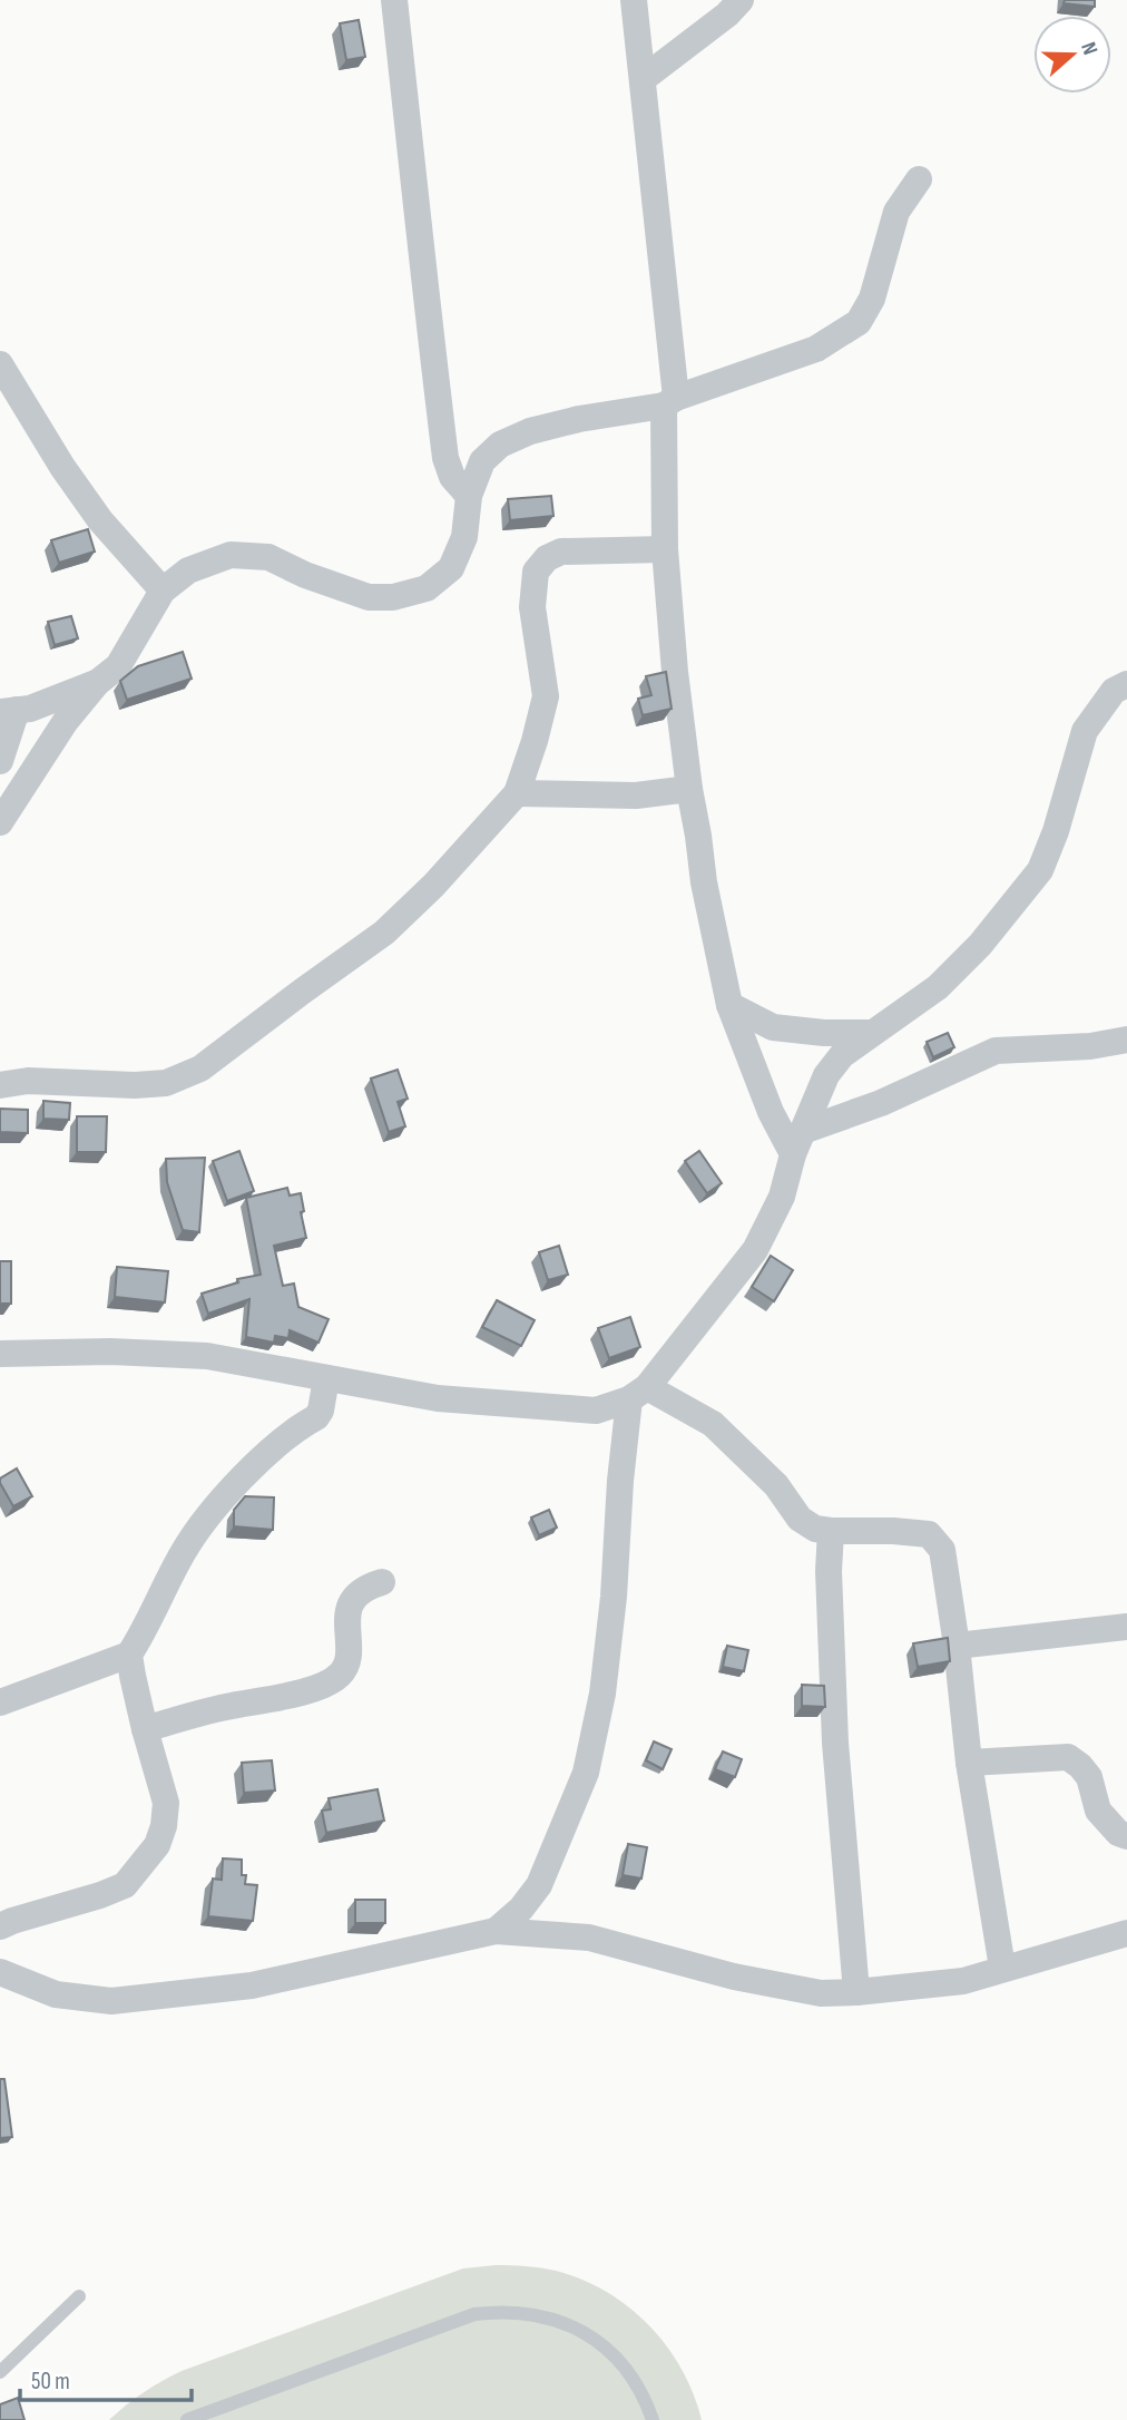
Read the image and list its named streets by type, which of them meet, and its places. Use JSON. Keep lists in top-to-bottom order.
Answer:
{
  "scale_bar": "50 m",
  "north": "right"
}
